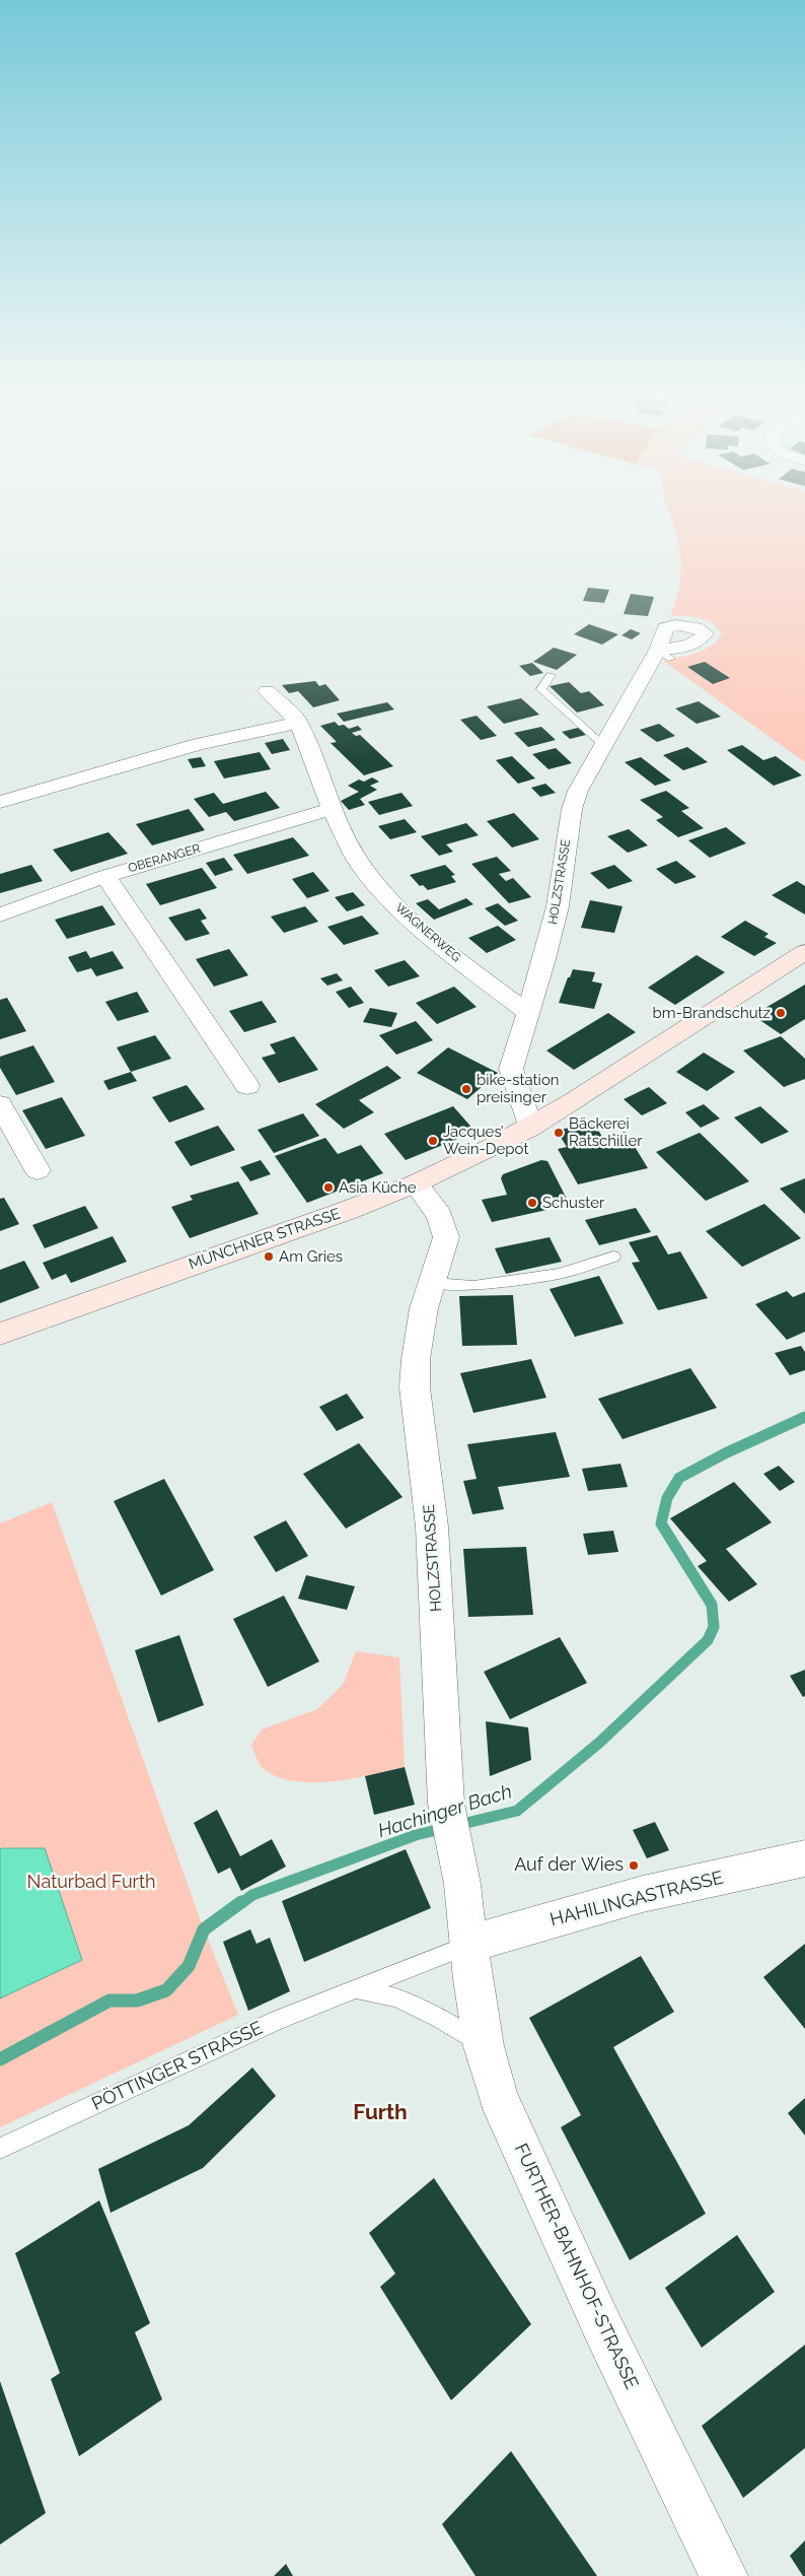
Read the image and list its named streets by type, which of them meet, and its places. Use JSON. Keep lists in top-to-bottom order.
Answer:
{
  "streets": {
    "main road": ["MÜNCHNER STRASSE"],
    "street": [
      "OBERANGER",
      "HOLZSTRASSE",
      "WAGNERWEG",
      "HAHILINGASTRASSE",
      "FURTHER-BAHNHOF-STRASSE"
    ],
    "lane": ["PÖTTINGER STRASSE"]
  },
  "crossings": [
    ["OBERANGER", "WAGNERWEG"],
    ["HOLZSTRASSE", "WAGNERWEG"],
    ["HOLZSTRASSE", "MÜNCHNER STRASSE"],
    ["HOLZSTRASSE", "HAHILINGASTRASSE"],
    ["HOLZSTRASSE", "PÖTTINGER STRASSE"],
    ["HOLZSTRASSE", "FURTHER-BAHNHOF-STRASSE"],
    ["HAHILINGASTRASSE", "PÖTTINGER STRASSE"],
    ["HAHILINGASTRASSE", "FURTHER-BAHNHOF-STRASSE"],
    ["PÖTTINGER STRASSE", "FURTHER-BAHNHOF-STRASSE"]
  ],
  "districts": ["Furth"],
  "water": ["Hachinger Bach"],
  "parks": ["Naturbad Furth"],
  "places": [
    "bm-Brandschutz",
    "bike-station preisinger",
    "Bäckerei Ratschiller",
    "Jacques’ Wein-Depot",
    "Asia Küche",
    "Schuster",
    "Am Gries",
    "Auf der Wies"
  ]
}
